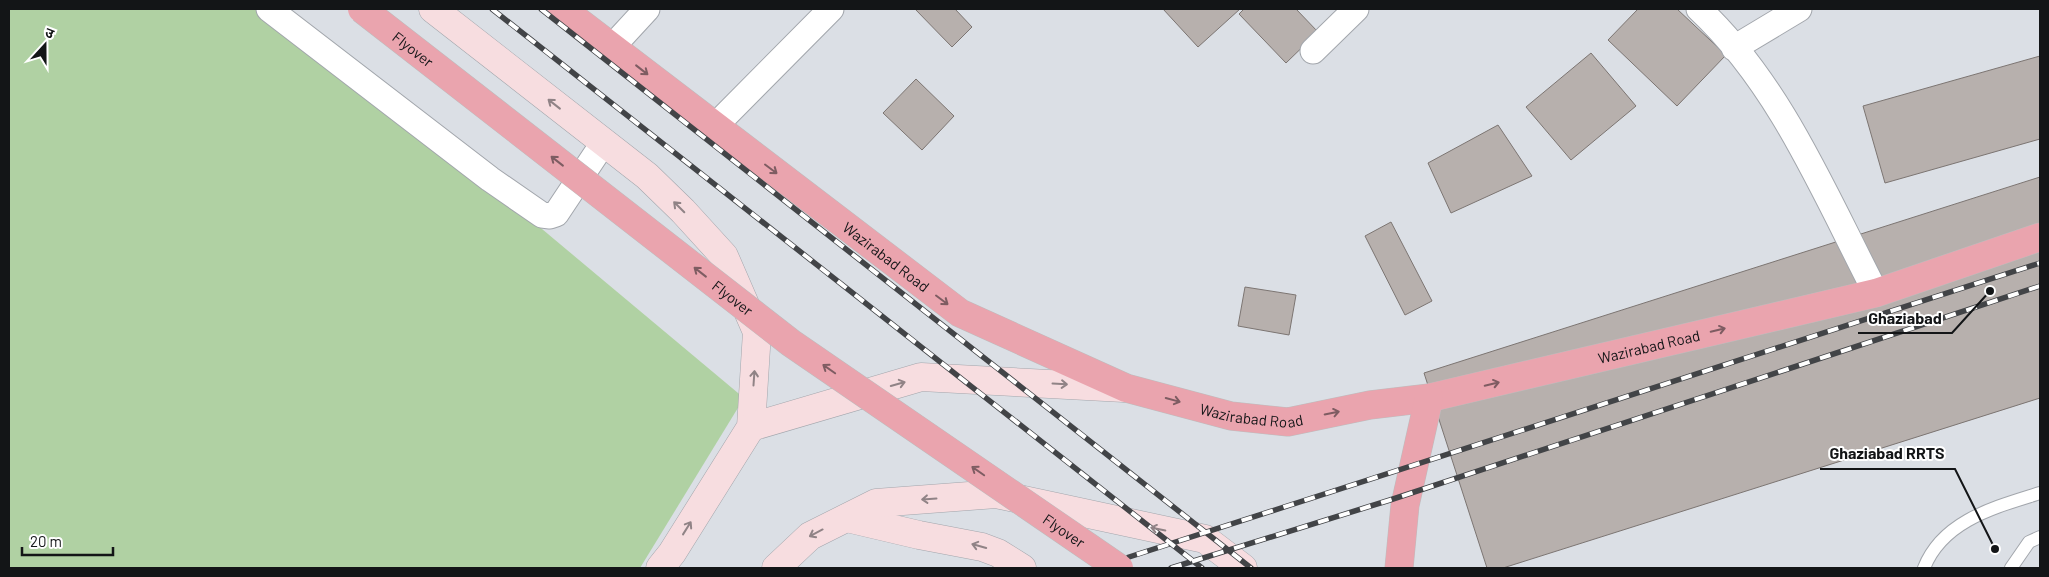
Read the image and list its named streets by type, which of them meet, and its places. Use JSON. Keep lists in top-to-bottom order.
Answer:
{
  "streets": {
    "highway": ["Flyover", "Wazirabad Road"]
  },
  "one_way": ["Flyover", "Wazirabad Road"],
  "places": ["Ghaziabad", "Ghaziabad RRTS"],
  "scale_bar": "20 m",
  "north": "top"
}
